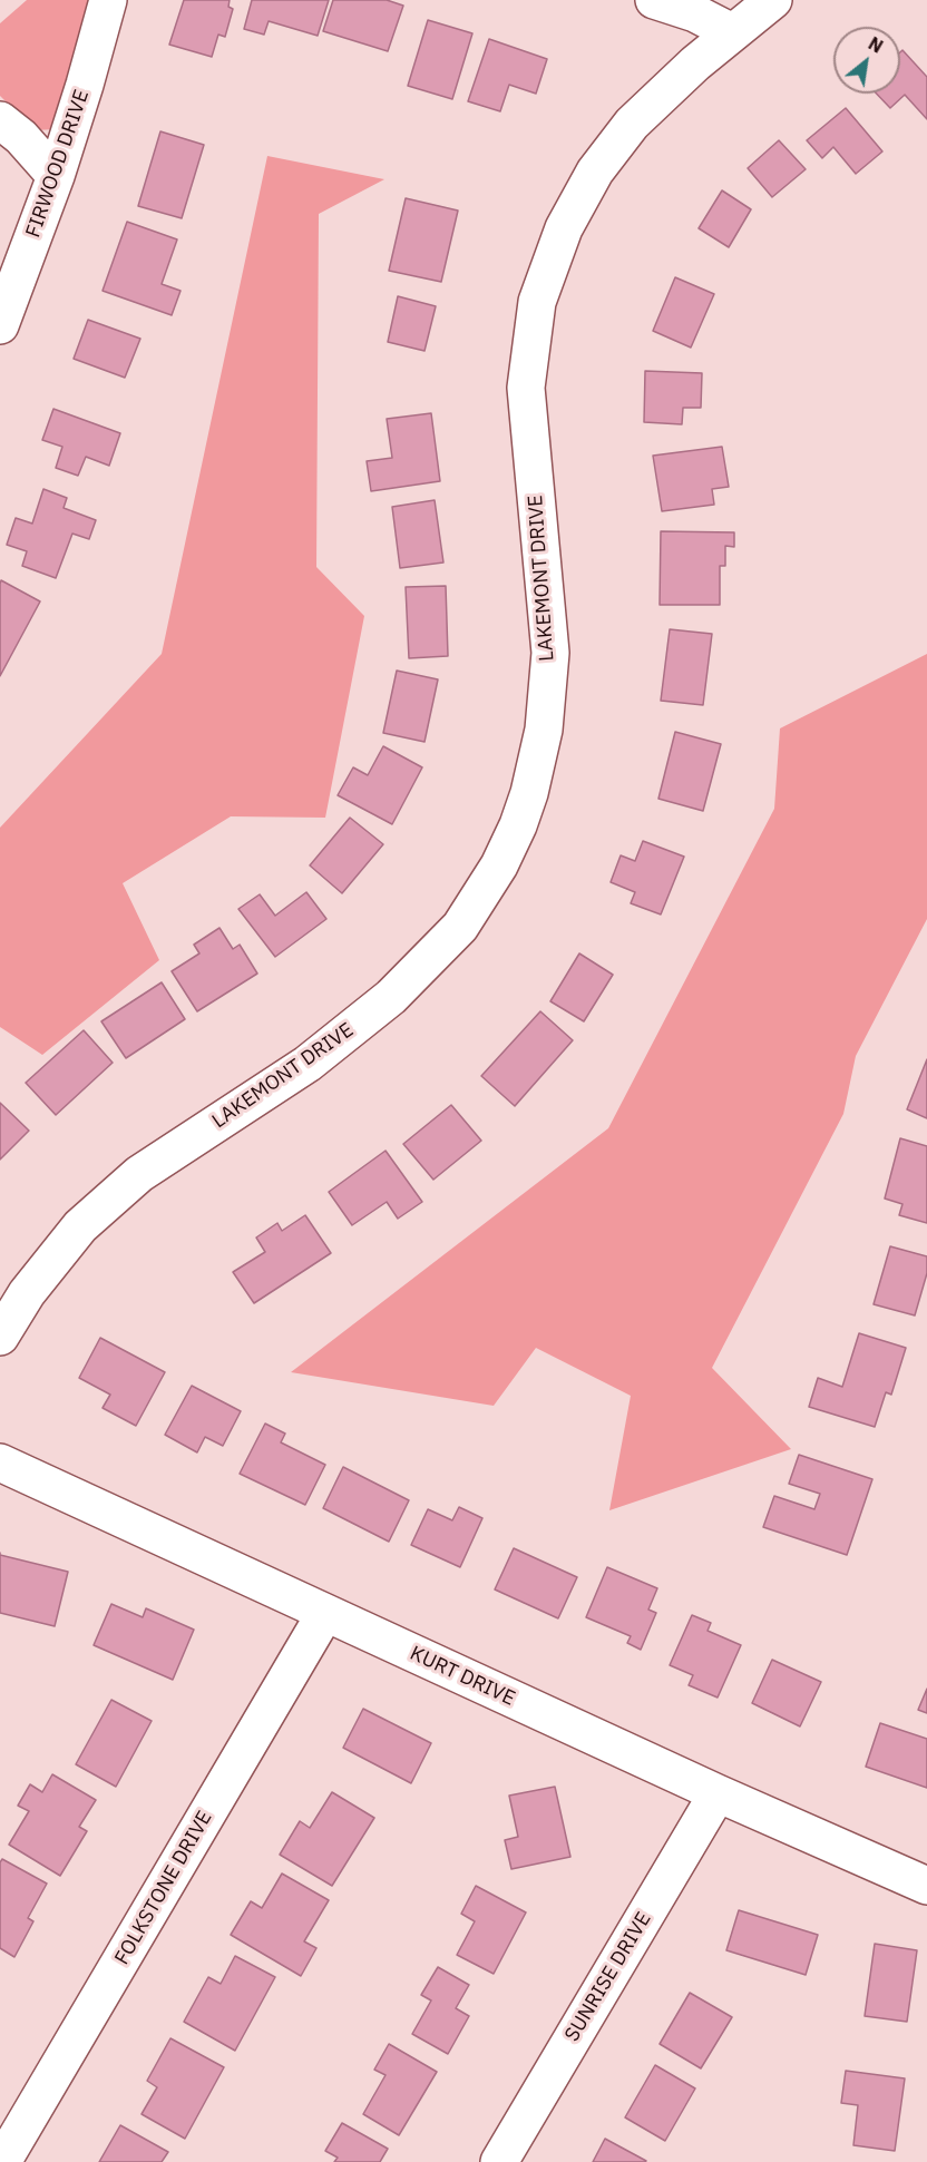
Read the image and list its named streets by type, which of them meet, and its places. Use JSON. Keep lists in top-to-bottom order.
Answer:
{
  "streets": {
    "street": [
      "FIRWOOD DRIVE",
      "LAKEMONT DRIVE",
      "KURT DRIVE",
      "FOLKSTONE DRIVE",
      "SUNRISE DRIVE"
    ]
  },
  "crossings": [
    ["KURT DRIVE", "FOLKSTONE DRIVE"],
    ["KURT DRIVE", "SUNRISE DRIVE"]
  ],
  "north": "top right"
}
